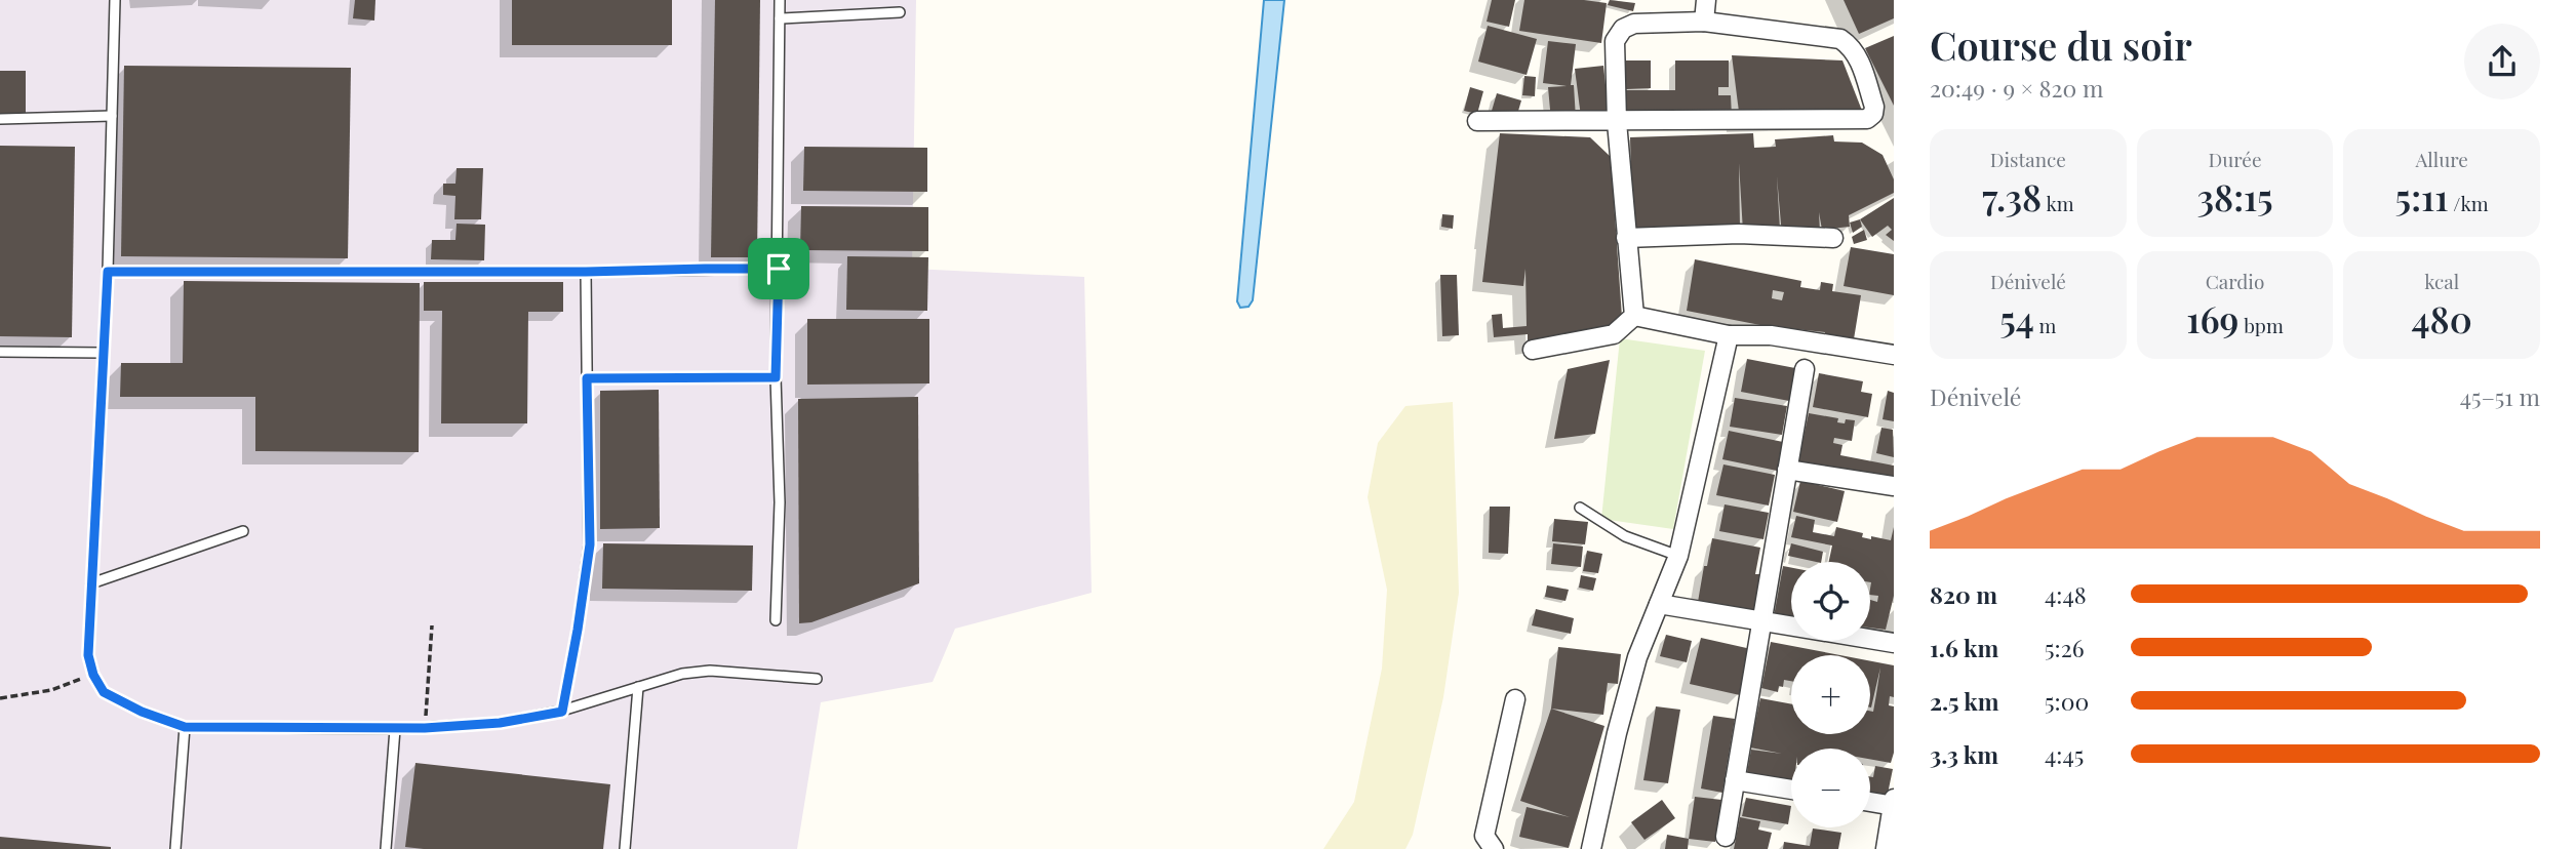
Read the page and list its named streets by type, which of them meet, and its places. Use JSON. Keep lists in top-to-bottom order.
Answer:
{
  "page": {
    "heading": ["Course du soir", "20:49 · 9 × 820 m"],
    "stats": [
      ["Distance", "7.38 km"],
      ["Durée", "38:15"],
      ["Allure", "5:11 /km"],
      ["Dénivelé", "54 m"],
      ["Cardio", "169 bpm"],
      ["kcal", "480"]
    ],
    "chart": ["Dénivelé", "45–51 m"],
    "map_buttons": ["+", "−"],
    "list": [
      {
        "name": "820 m",
        "note": "4:48"
      },
      {
        "name": "1.6 km",
        "note": "5:26"
      },
      {
        "name": "2.5 km",
        "note": "5:00"
      },
      {
        "name": "3.3 km",
        "note": "4:45"
      }
    ]
  }
}
